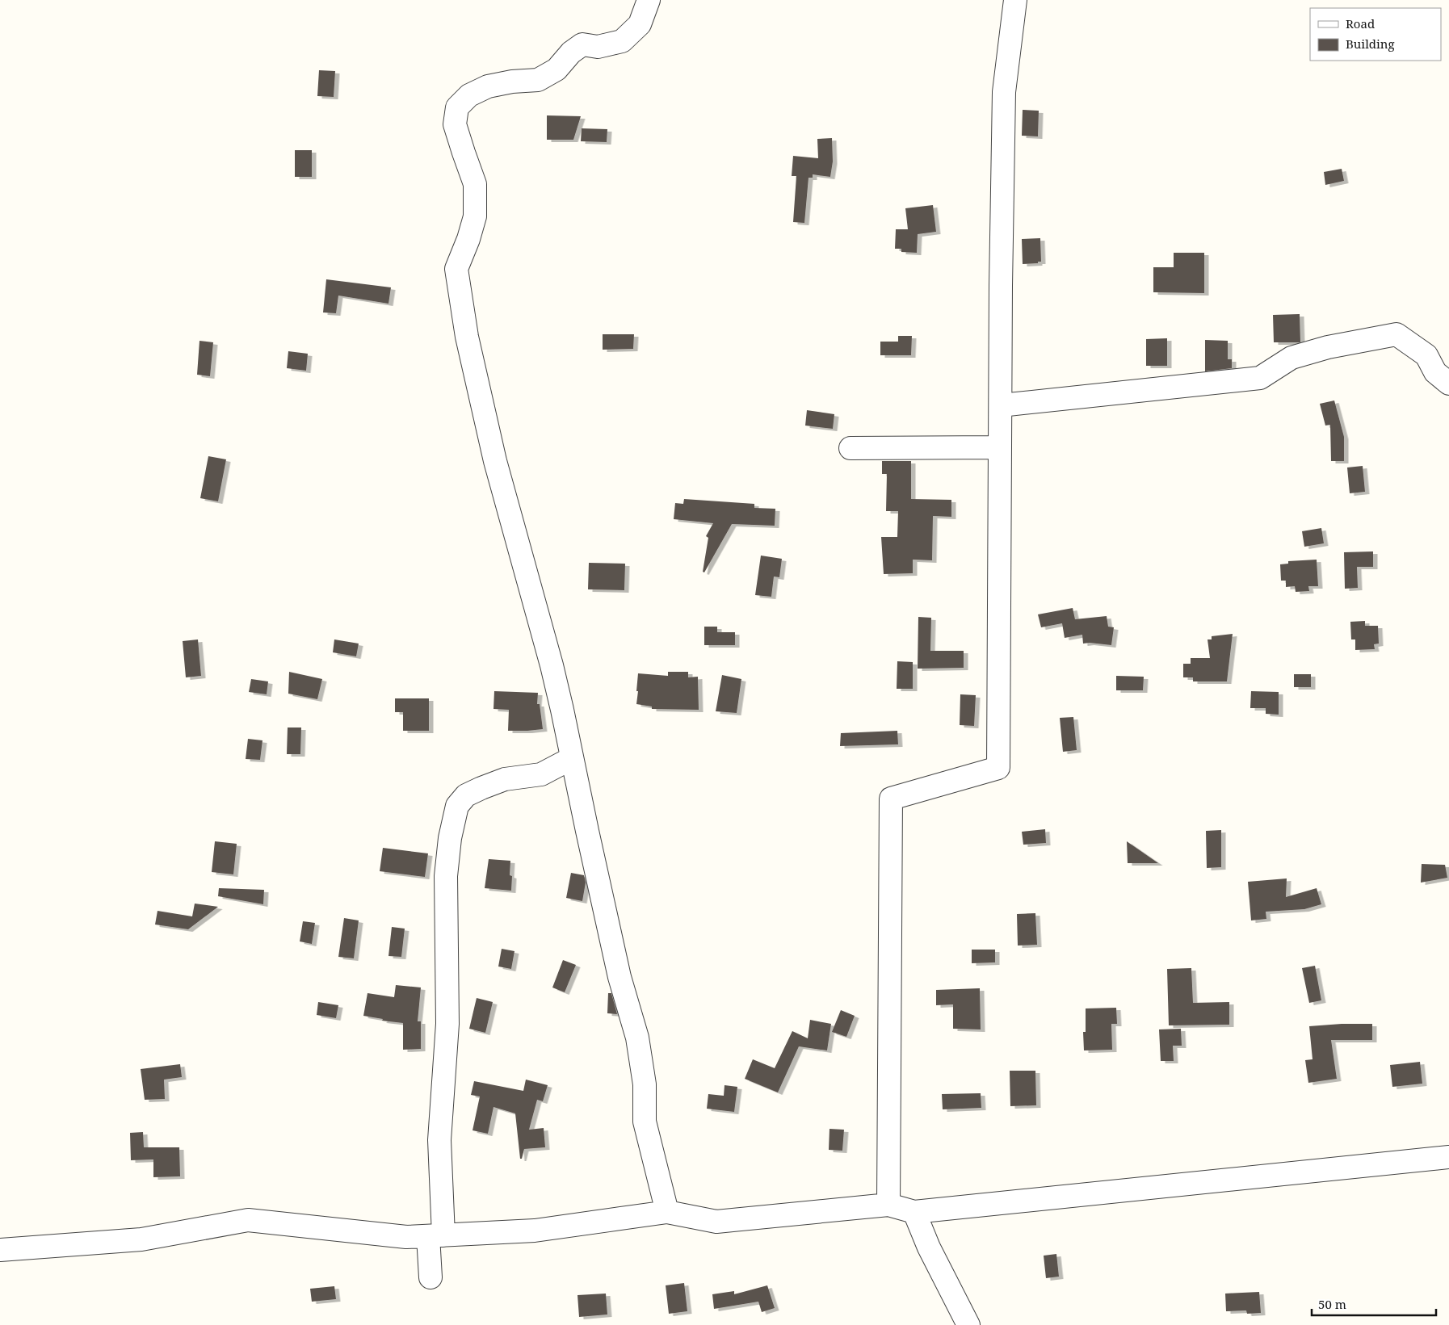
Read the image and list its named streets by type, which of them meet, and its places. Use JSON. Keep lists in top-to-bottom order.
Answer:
{
  "legend": ["Road", "Building"],
  "scale_bar": "50 m"
}
